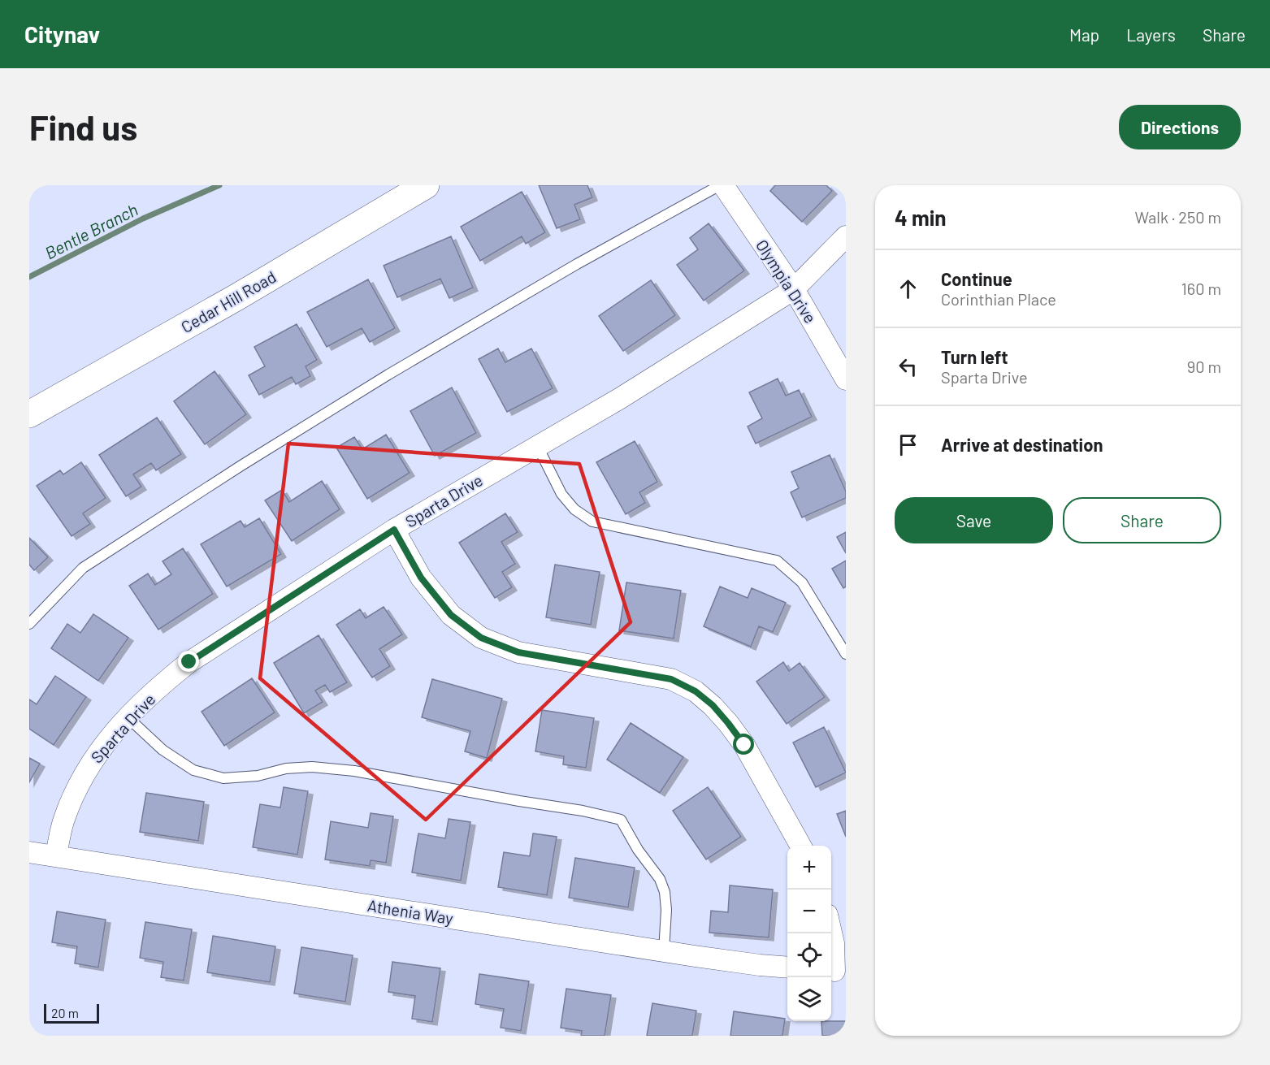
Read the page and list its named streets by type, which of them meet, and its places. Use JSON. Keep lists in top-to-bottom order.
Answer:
{
  "streets": {
    "street": [
      "Olympia Drive",
      "Cedar Hill Road",
      "Sparta Drive",
      "Athenia Way"
    ]
  },
  "crossings": [
    ["Olympia Drive", "Sparta Drive"],
    ["Sparta Drive", "Athenia Way"]
  ],
  "water": ["Bentle Branch"],
  "scale_bar": "20 m",
  "page": {
    "header": "Citynav",
    "nav": ["Map", "Layers", "Share"],
    "buttons": [
      "Directions",
      ["Save", "Share"]
    ],
    "title": "Find us",
    "heading": ["4 min", "Walk · 250 m"],
    "list": [
      ["Continue", "Corinthian Place", "160 m"],
      ["Turn left", "Sparta Drive", "90 m"],
      "Arrive at destination"
    ],
    "map_buttons": ["+", "−"],
    "scale": "20 m"
  }
}
